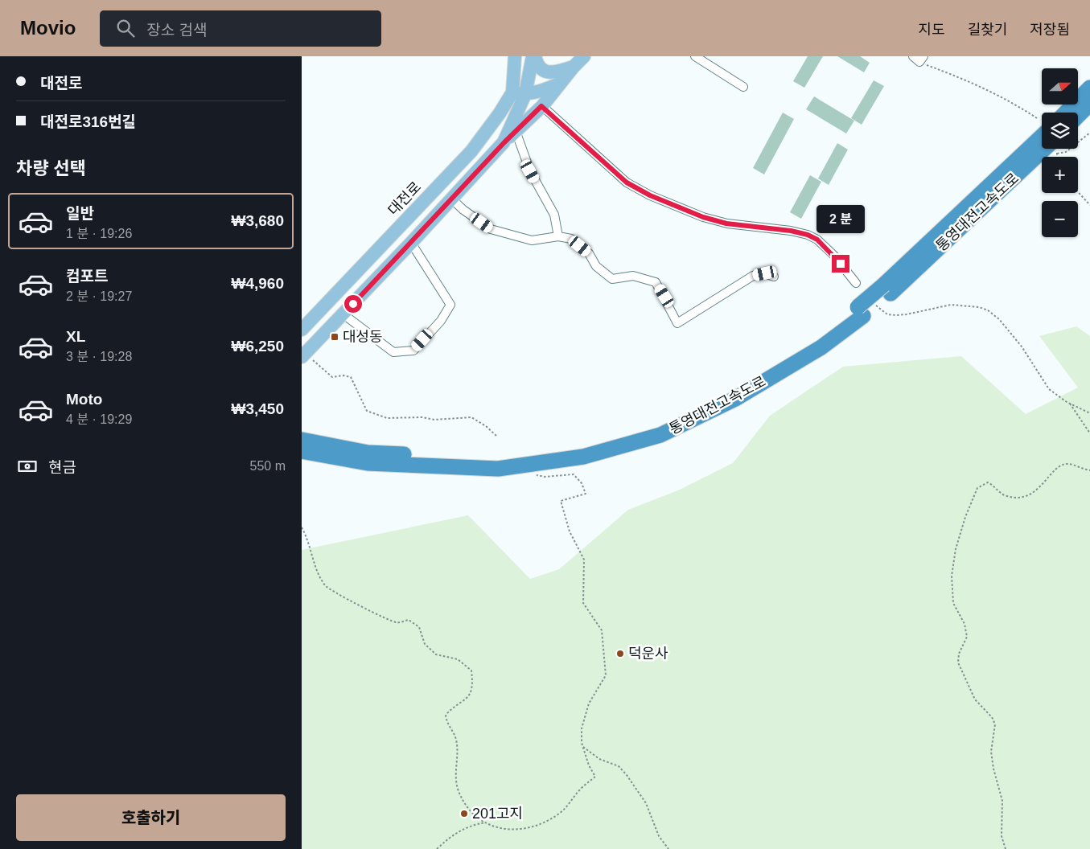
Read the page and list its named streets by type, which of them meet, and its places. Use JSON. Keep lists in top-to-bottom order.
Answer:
{
  "streets": {
    "highway": ["통영대전고속도로"],
    "main road": ["대전로"]
  },
  "places": {
    "transit": ["대성동"],
    "other": ["덕운사", "201고지"]
  },
  "north": "right",
  "page": {
    "header": "Movio",
    "search": "장소 검색",
    "nav": ["지도", "길찾기", "저장됨"],
    "banner": ["대전로", "대전로316번길"],
    "map_buttons": ["+", "−"],
    "heading": "차량 선택",
    "list": [
      {
        "name": "일반",
        "note": "1 분 · 19:26",
        "value": "₩3,680"
      },
      {
        "name": "컴포트",
        "note": "2 분 · 19:27",
        "value": "₩4,960"
      },
      {
        "name": "XL",
        "note": "3 분 · 19:28",
        "value": "₩6,250"
      },
      {
        "name": "Moto",
        "note": "4 분 · 19:29",
        "value": "₩3,450"
      }
    ],
    "bubble": "2 분",
    "pay": ["현금", "550 m"],
    "buttons": "호출하기"
  }
}
